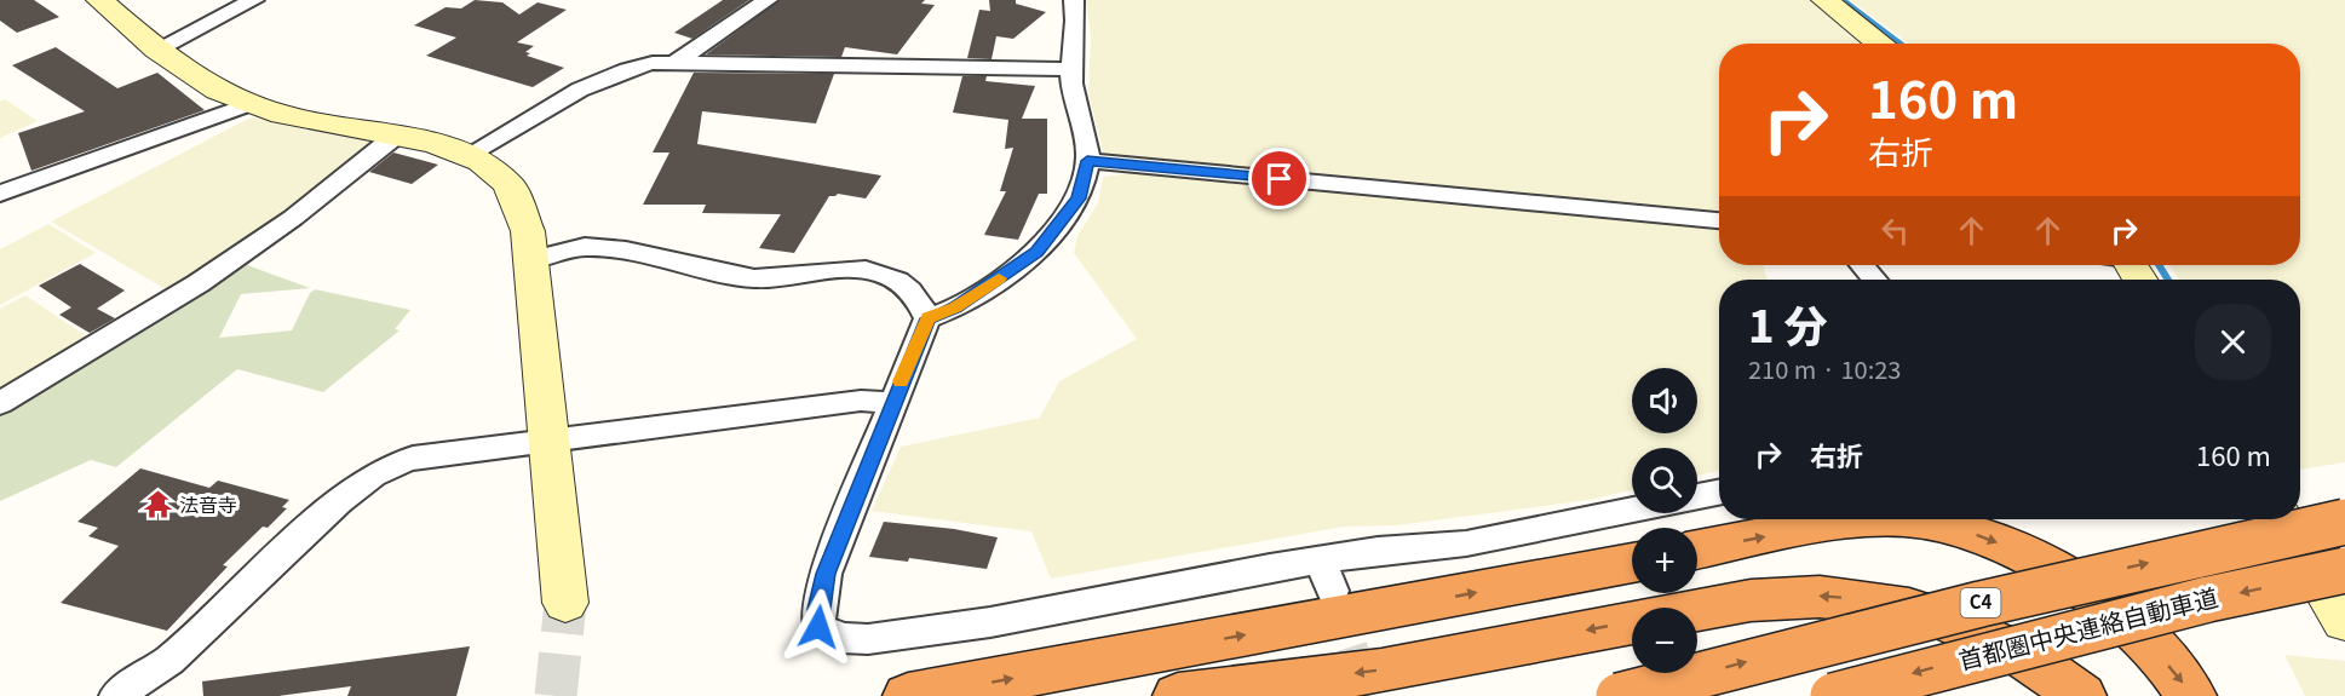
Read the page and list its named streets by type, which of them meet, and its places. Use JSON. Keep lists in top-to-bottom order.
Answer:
{
  "streets": {
    "highway": ["C4", "首都圏中央連絡自動車道"]
  },
  "places": {
    "temple": ["法音寺"]
  },
  "page": {
    "turn": ["160 m", "右折"],
    "heading": ["1 分", "210 m · 10:23"],
    "map_buttons": ["+", "−"],
    "list": [
      {
        "name": "右折",
        "value": "160 m"
      }
    ]
  }
}
